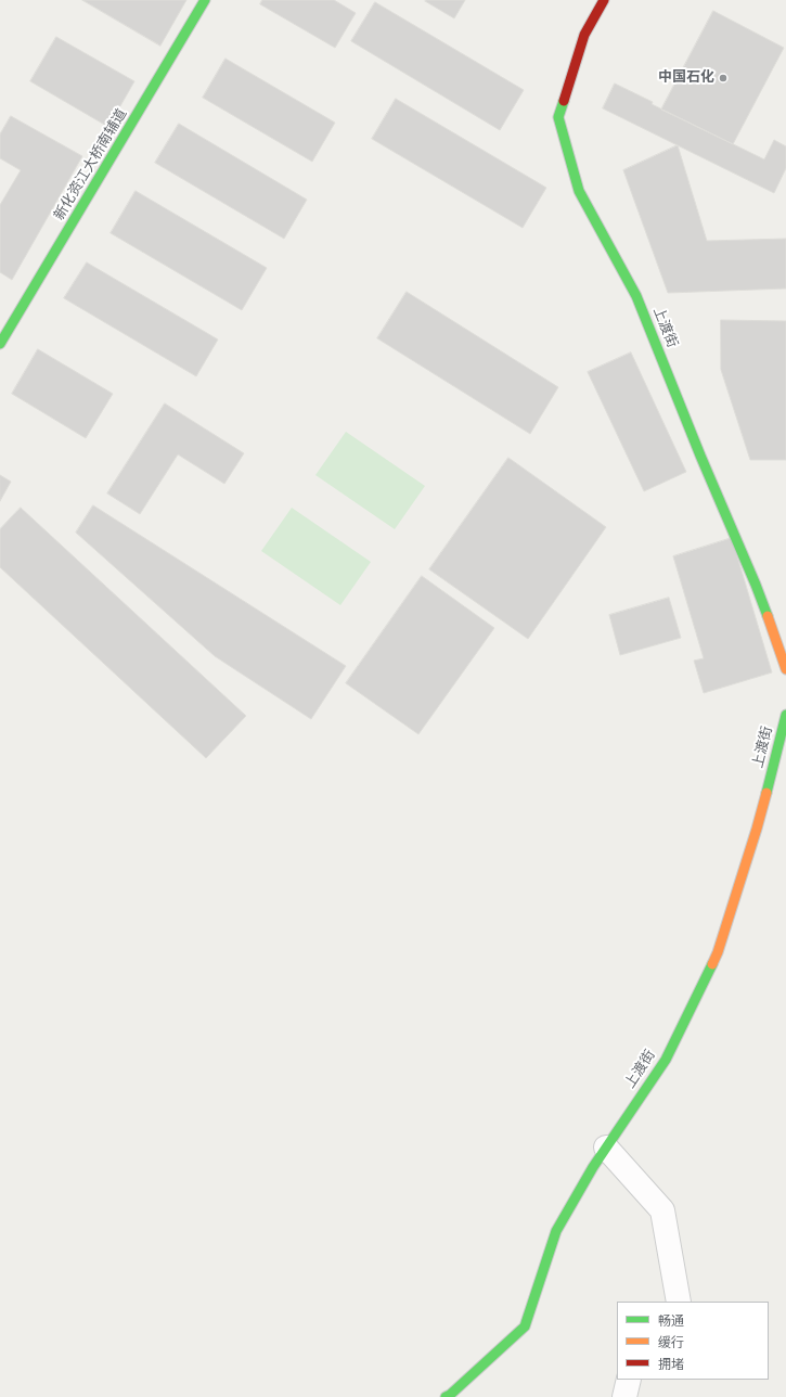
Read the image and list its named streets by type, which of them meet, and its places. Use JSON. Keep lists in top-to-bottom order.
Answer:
{
  "streets": {
    "street": ["新化资江大桥南辅道", "上渡街"]
  },
  "places": ["中国石化"],
  "legend": ["畅通", "缓行", "拥堵"]
}
